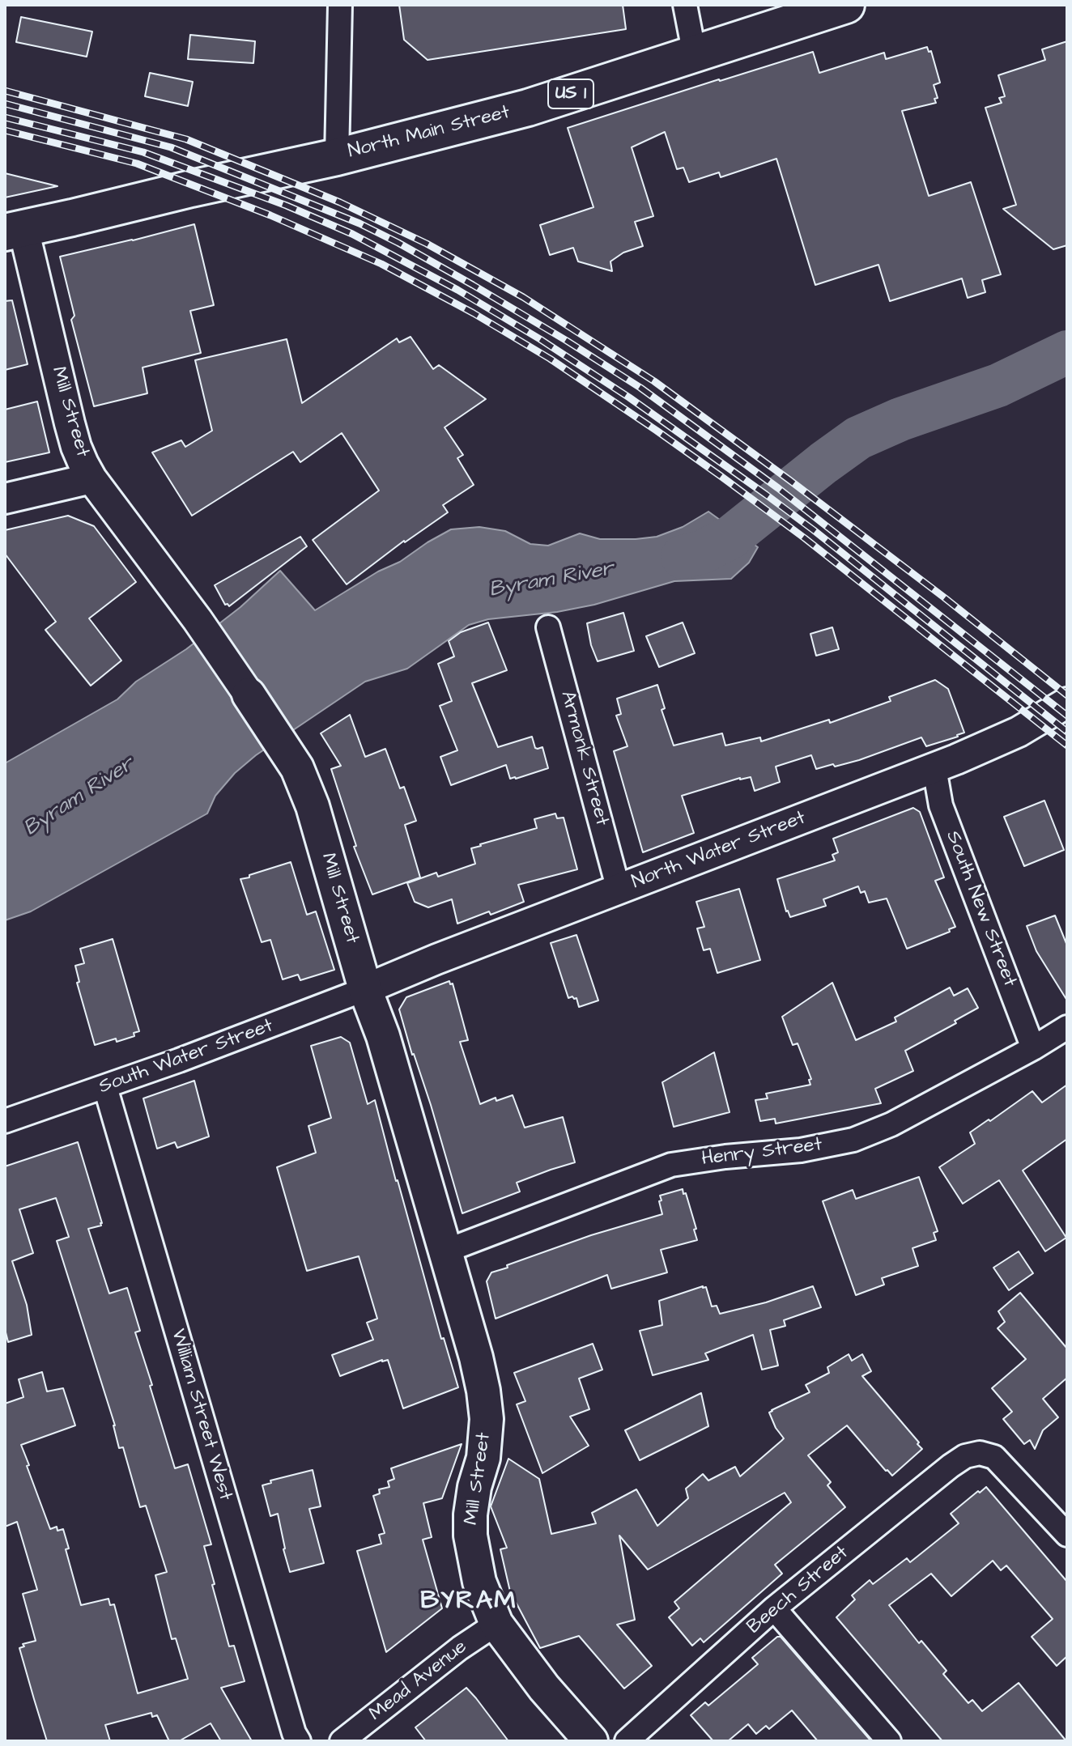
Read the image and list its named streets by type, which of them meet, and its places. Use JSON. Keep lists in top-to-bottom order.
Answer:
{
  "streets": {
    "main road": ["US 1", "North Main Street", "Mill Street"],
    "street": [
      "Armonk Street",
      "North Water Street",
      "South New Street",
      "South Water Street",
      "Henry Street",
      "William Street West",
      "Beech Street",
      "Mead Avenue"
    ]
  },
  "crossings": [
    ["North Main Street", "Mill Street"],
    ["Mill Street", "North Water Street"],
    ["Mill Street", "South Water Street"],
    ["Mill Street", "Henry Street"],
    ["Mill Street", "Mead Avenue"],
    ["Armonk Street", "North Water Street"],
    ["North Water Street", "South New Street"],
    ["North Water Street", "South Water Street"],
    ["South New Street", "Henry Street"],
    ["South Water Street", "William Street West"]
  ],
  "districts": ["BYRAM"],
  "water": ["Byram River"]
}
